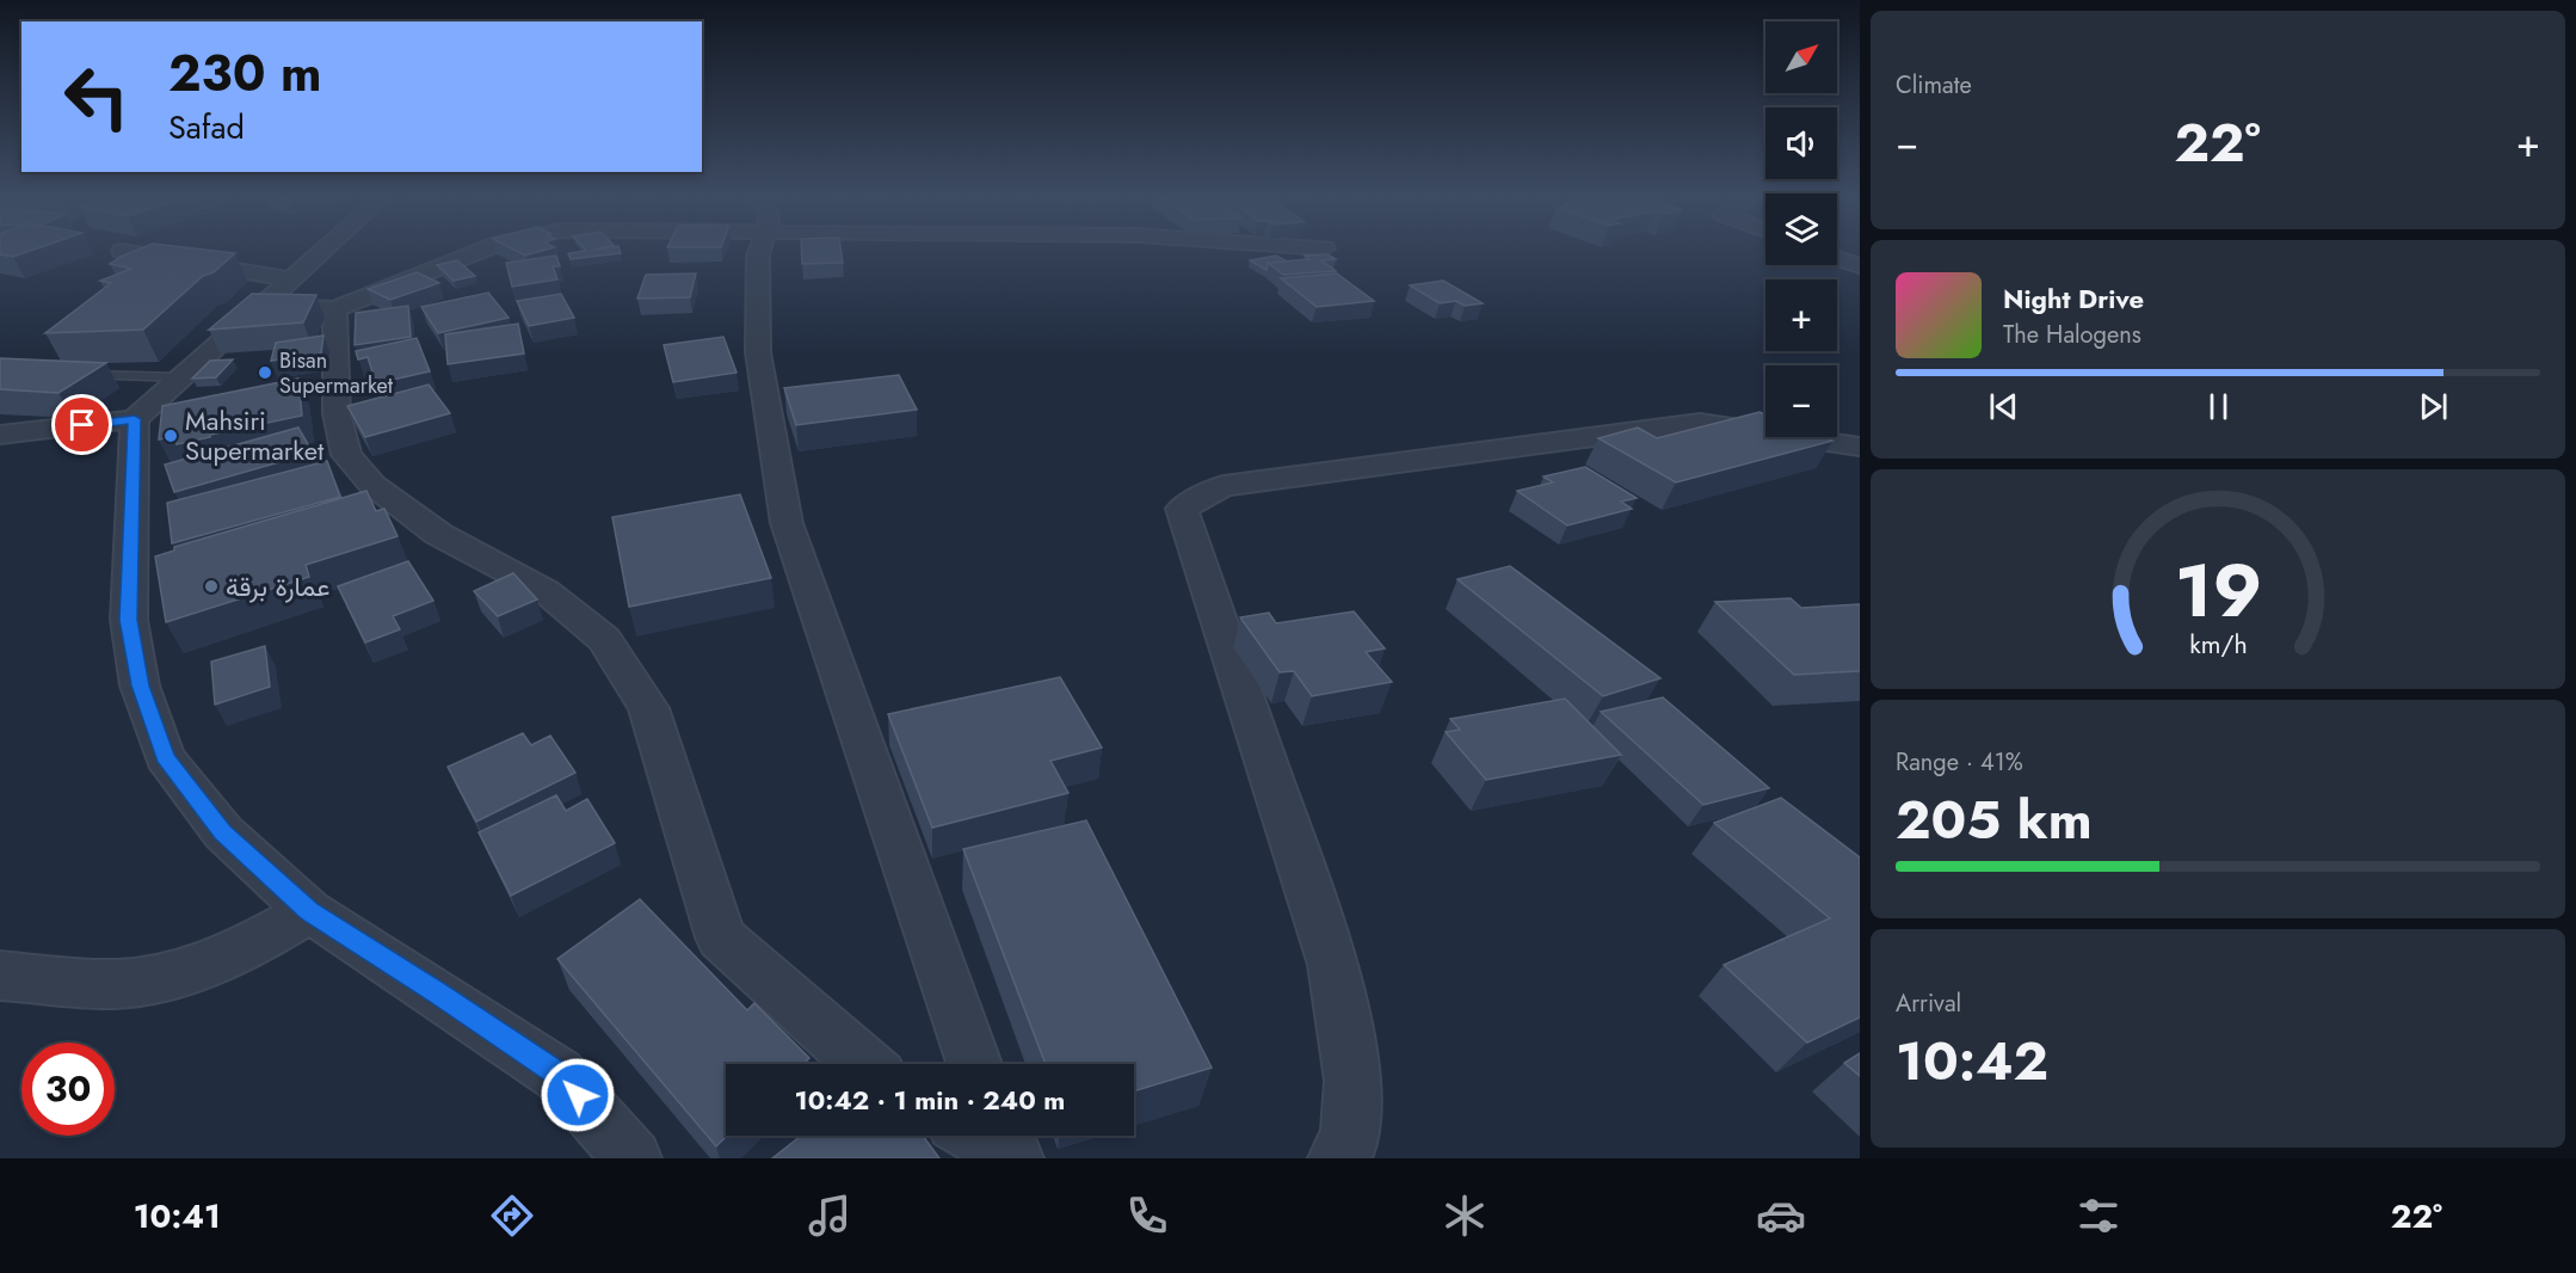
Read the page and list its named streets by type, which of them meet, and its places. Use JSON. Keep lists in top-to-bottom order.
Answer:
{
  "places": ["Bisan Supermarket", "Mahsiri Supermarket", "عمارة برقة"],
  "north": "top right",
  "page": {
    "tile": [
      "Climate",
      ["Range · 41%", "205 km"],
      ["Arrival", "10:42"]
    ],
    "map_buttons": ["+", "−"],
    "turn": ["230 m", "Safad"],
    "heat": ["−", "22°", "+"],
    "song": ["Night Drive", "The Halogens"],
    "limit": "30",
    "trip": "10:42 · 1 min · 240 m",
    "tabs": ["10:41", "22°"],
    "gauge": ["19", "km/h"]
  }
}
